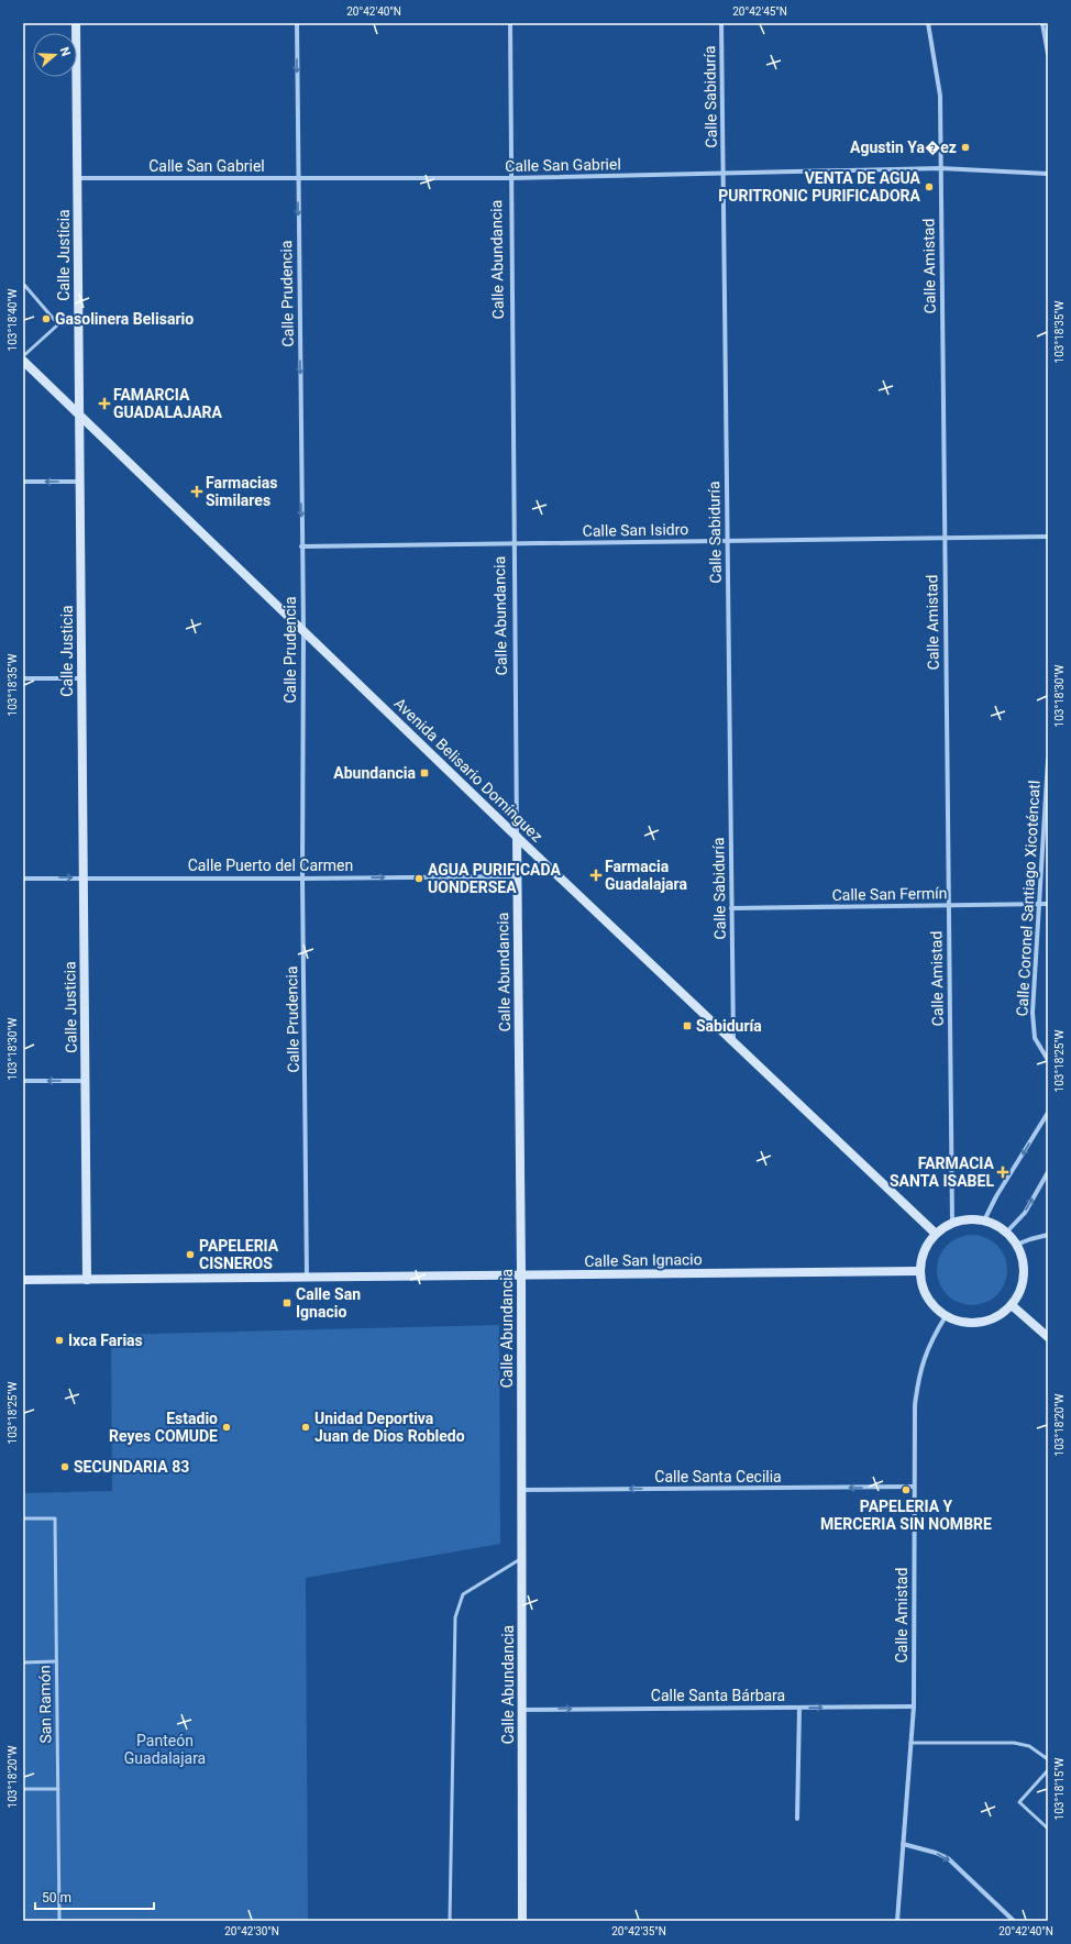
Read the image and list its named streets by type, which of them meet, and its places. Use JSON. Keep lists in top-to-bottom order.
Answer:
{
  "streets": {
    "street": [
      "Calle Sabiduría",
      "Calle San Gabriel",
      "Calle Justicia",
      "Calle Abundancia",
      "Calle Amistad",
      "Calle Prudencia",
      "Calle San Isidro",
      "Avenida Belisario Domínguez",
      "Calle Puerto del Carmen",
      "Calle San Fermín",
      "Calle Coronel Santiago Xicoténcatl",
      "Calle San Ignacio",
      "Calle Santa Cecilia",
      "Calle Santa Bárbara"
    ],
    "lane": ["San Ramón"]
  },
  "crossings": [
    ["Calle Sabiduría", "Calle San Gabriel"],
    ["Calle Sabiduría", "Calle San Isidro"],
    ["Calle Sabiduría", "Avenida Belisario Domínguez"],
    ["Calle Sabiduría", "Calle San Fermín"],
    ["Calle San Gabriel", "Calle Justicia"],
    ["Calle San Gabriel", "Calle Abundancia"],
    ["Calle San Gabriel", "Calle Amistad"],
    ["Calle San Gabriel", "Calle Prudencia"],
    ["Calle Justicia", "Avenida Belisario Domínguez"],
    ["Calle Justicia", "Calle Puerto del Carmen"],
    ["Calle Justicia", "Calle San Ignacio"],
    ["Calle Abundancia", "Calle San Isidro"],
    ["Calle Abundancia", "Avenida Belisario Domínguez"],
    ["Calle Abundancia", "Calle Puerto del Carmen"],
    ["Calle Abundancia", "Calle San Ignacio"],
    ["Calle Abundancia", "Calle Santa Cecilia"],
    ["Calle Abundancia", "Calle Santa Bárbara"],
    ["Calle Amistad", "Calle San Isidro"],
    ["Calle Amistad", "Avenida Belisario Domínguez"],
    ["Calle Amistad", "Calle San Fermín"],
    ["Calle Amistad", "Calle San Ignacio"],
    ["Calle Amistad", "Calle Santa Cecilia"],
    ["Calle Amistad", "Calle Santa Bárbara"],
    ["Calle Prudencia", "Calle San Isidro"],
    ["Calle Prudencia", "Avenida Belisario Domínguez"],
    ["Calle Prudencia", "Calle Puerto del Carmen"],
    ["Calle Prudencia", "Calle San Ignacio"],
    ["Avenida Belisario Domínguez", "Calle San Ignacio"],
    ["Calle San Fermín", "Calle Coronel Santiago Xicoténcatl"]
  ],
  "one_way": [
    "Calle Prudencia",
    "Calle Puerto del Carmen",
    "Calle Santa Cecilia",
    "Calle Santa Bárbara"
  ],
  "parks": ["Panteón Guadalajara"],
  "places": {
    "other": [
      "Agustin Ya�ez",
      "VENTA DE AGUA PURITRONIC PURIFICADORA",
      "Gasolinera Belisario",
      "AGUA PURIFICADA UONDERSEA",
      "PAPELERIA CISNEROS",
      "Ixca Farias",
      "Estadio Reyes COMUDE",
      "Unidad Deportiva Juan de Dios Robledo",
      "SECUNDARIA 83",
      "PAPELERIA Y MERCERIA SIN NOMBRE"
    ],
    "health": [
      "FAMARCIA GUADALAJARA",
      "Farmacias Similares",
      "Farmacia Guadalajara",
      "FARMACIA SANTA ISABEL"
    ],
    "transit": ["Abundancia", "Sabiduría", "Calle San Ignacio"]
  },
  "scale_bar": "50 m",
  "north": "right",
  "coordinates": [
    "20°42'40\"N",
    "20°42'45\"N",
    "103°18'40\"W",
    "103°18'35\"W",
    "103°18'30\"W",
    "103°18'25\"W",
    "103°18'20\"W",
    "103°18'15\"W",
    "20°42'30\"N",
    "20°42'35\"N"
  ]
}
